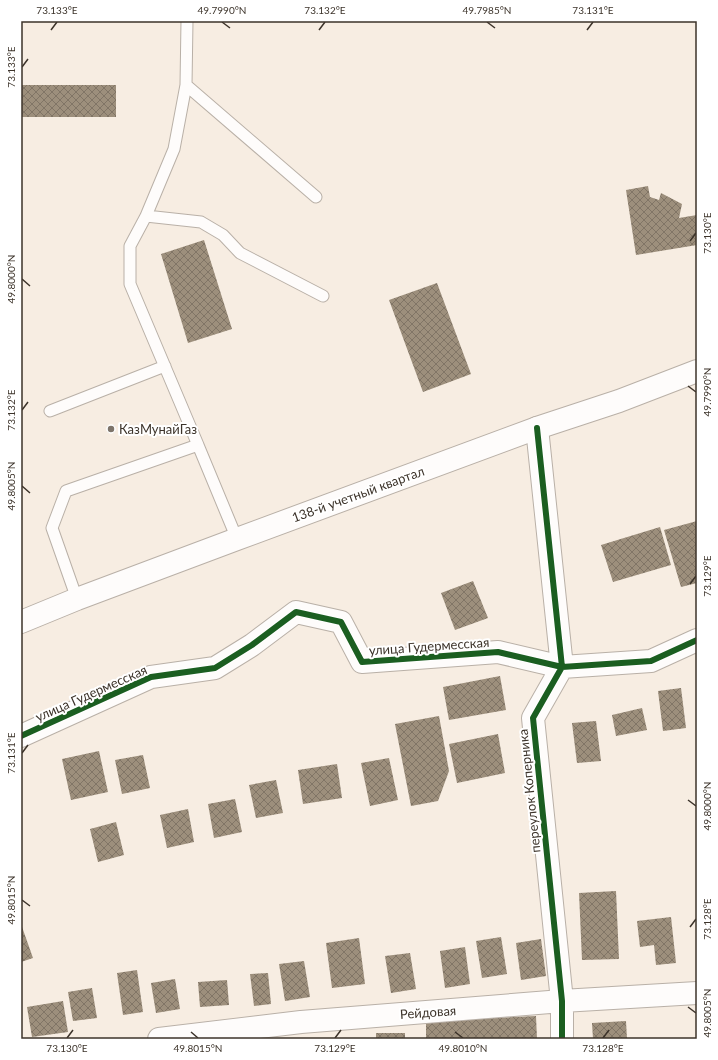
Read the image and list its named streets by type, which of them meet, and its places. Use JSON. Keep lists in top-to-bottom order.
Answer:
{
  "streets": {
    "street": [
      "138-й учетный квартал",
      "улица Гудермесская",
      "переулок Коперника",
      "Рейдовая"
    ]
  },
  "crossings": [
    ["улица Гудермесская", "переулок Коперника"],
    ["переулок Коперника", "Рейдовая"]
  ],
  "places": ["КазМунайГаз"],
  "coordinates": [
    "73.133°E",
    "49.7990°N",
    "73.132°E",
    "49.7985°N",
    "73.131°E",
    "73.130°E",
    "49.8000°N",
    "49.8005°N",
    "73.129°E",
    "49.8015°N",
    "73.128°E",
    "49.8010°N"
  ]
}
